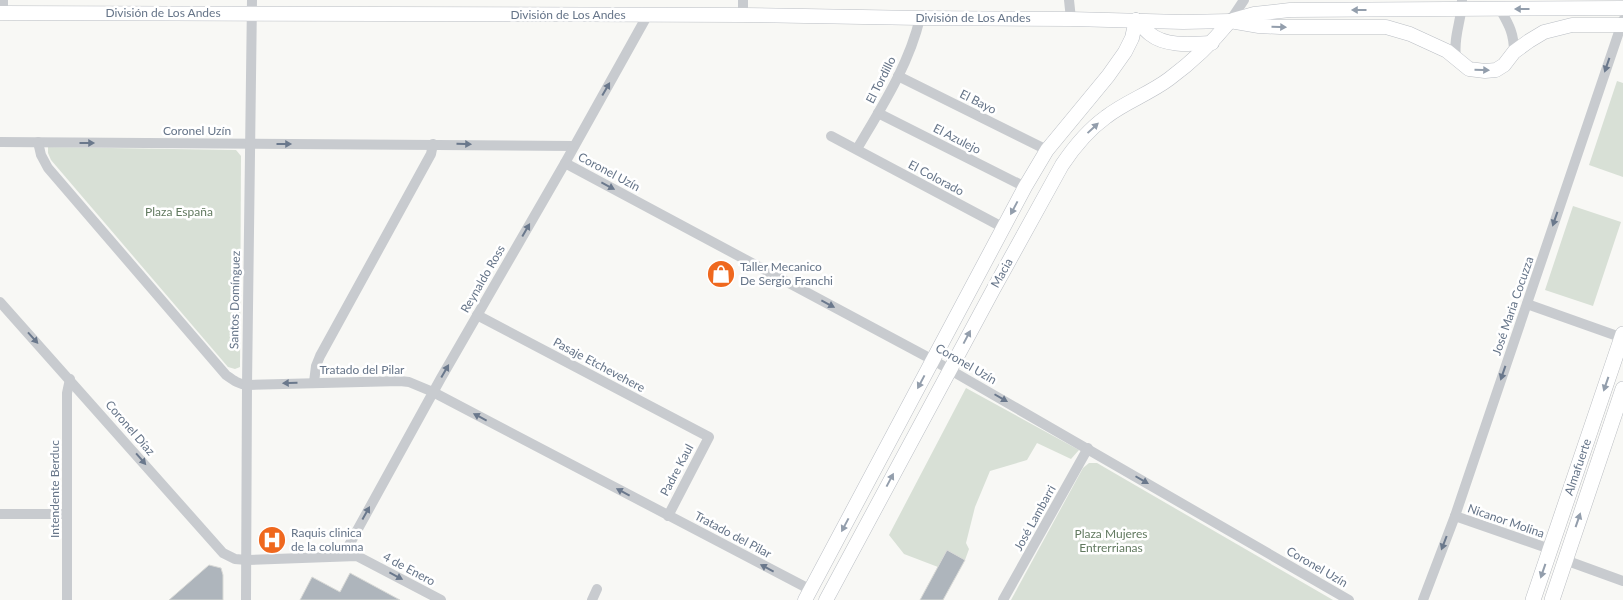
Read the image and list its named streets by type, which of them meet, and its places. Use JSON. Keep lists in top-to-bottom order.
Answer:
{
  "streets": {
    "main road": ["Almafuerte"],
    "street": [
      "División de Los Andes",
      "El Tordillo",
      "El Bayo",
      "Coronel Uzín",
      "El Azulejo",
      "El Colorado",
      "Macia",
      "Reynaldo Ross",
      "Santos Domínguez",
      "José Maria Cocuzza",
      "Pasaje Etchevehere",
      "Tratado del Pilar",
      "Coronel Díaz",
      "Padre Kaul",
      "Intendente Berduc",
      "José Lambarri",
      "Nicanor Molina",
      "4 de Enero"
    ]
  },
  "crossings": [
    ["División de Los Andes", "El Tordillo"],
    ["División de Los Andes", "Macia"],
    ["División de Los Andes", "Reynaldo Ross"],
    ["División de Los Andes", "Santos Domínguez"],
    ["División de Los Andes", "José Maria Cocuzza"],
    ["El Tordillo", "El Bayo"],
    ["El Tordillo", "El Azulejo"],
    ["El Tordillo", "El Colorado"],
    ["El Bayo", "Macia"],
    ["Coronel Uzín", "Macia"],
    ["Coronel Uzín", "Reynaldo Ross"],
    ["Coronel Uzín", "Santos Domínguez"],
    ["Coronel Uzín", "José Lambarri"],
    ["El Azulejo", "Macia"],
    ["El Colorado", "Macia"],
    ["Macia", "Tratado del Pilar"],
    ["Reynaldo Ross", "Pasaje Etchevehere"],
    ["Reynaldo Ross", "Tratado del Pilar"],
    ["Reynaldo Ross", "4 de Enero"],
    ["Santos Domínguez", "Tratado del Pilar"],
    ["Santos Domínguez", "Coronel Díaz"],
    ["Santos Domínguez", "4 de Enero"],
    ["José Maria Cocuzza", "Nicanor Molina"],
    ["Pasaje Etchevehere", "Padre Kaul"],
    ["Tratado del Pilar", "Padre Kaul"],
    ["Coronel Díaz", "Intendente Berduc"],
    ["Coronel Díaz", "4 de Enero"],
    ["Almafuerte", "Nicanor Molina"]
  ],
  "one_way": [
    "Coronel Uzín",
    "Reynaldo Ross",
    "José Maria Cocuzza",
    "Tratado del Pilar",
    "Coronel Díaz",
    "4 de Enero"
  ],
  "parks": ["Plaza España", "Plaza Mujeres Entrerrianas"],
  "places": {
    "shop": ["Taller Mecanico De Sergio Franchi"],
    "hospital": ["Raquis clinica de la columna"]
  }
}
